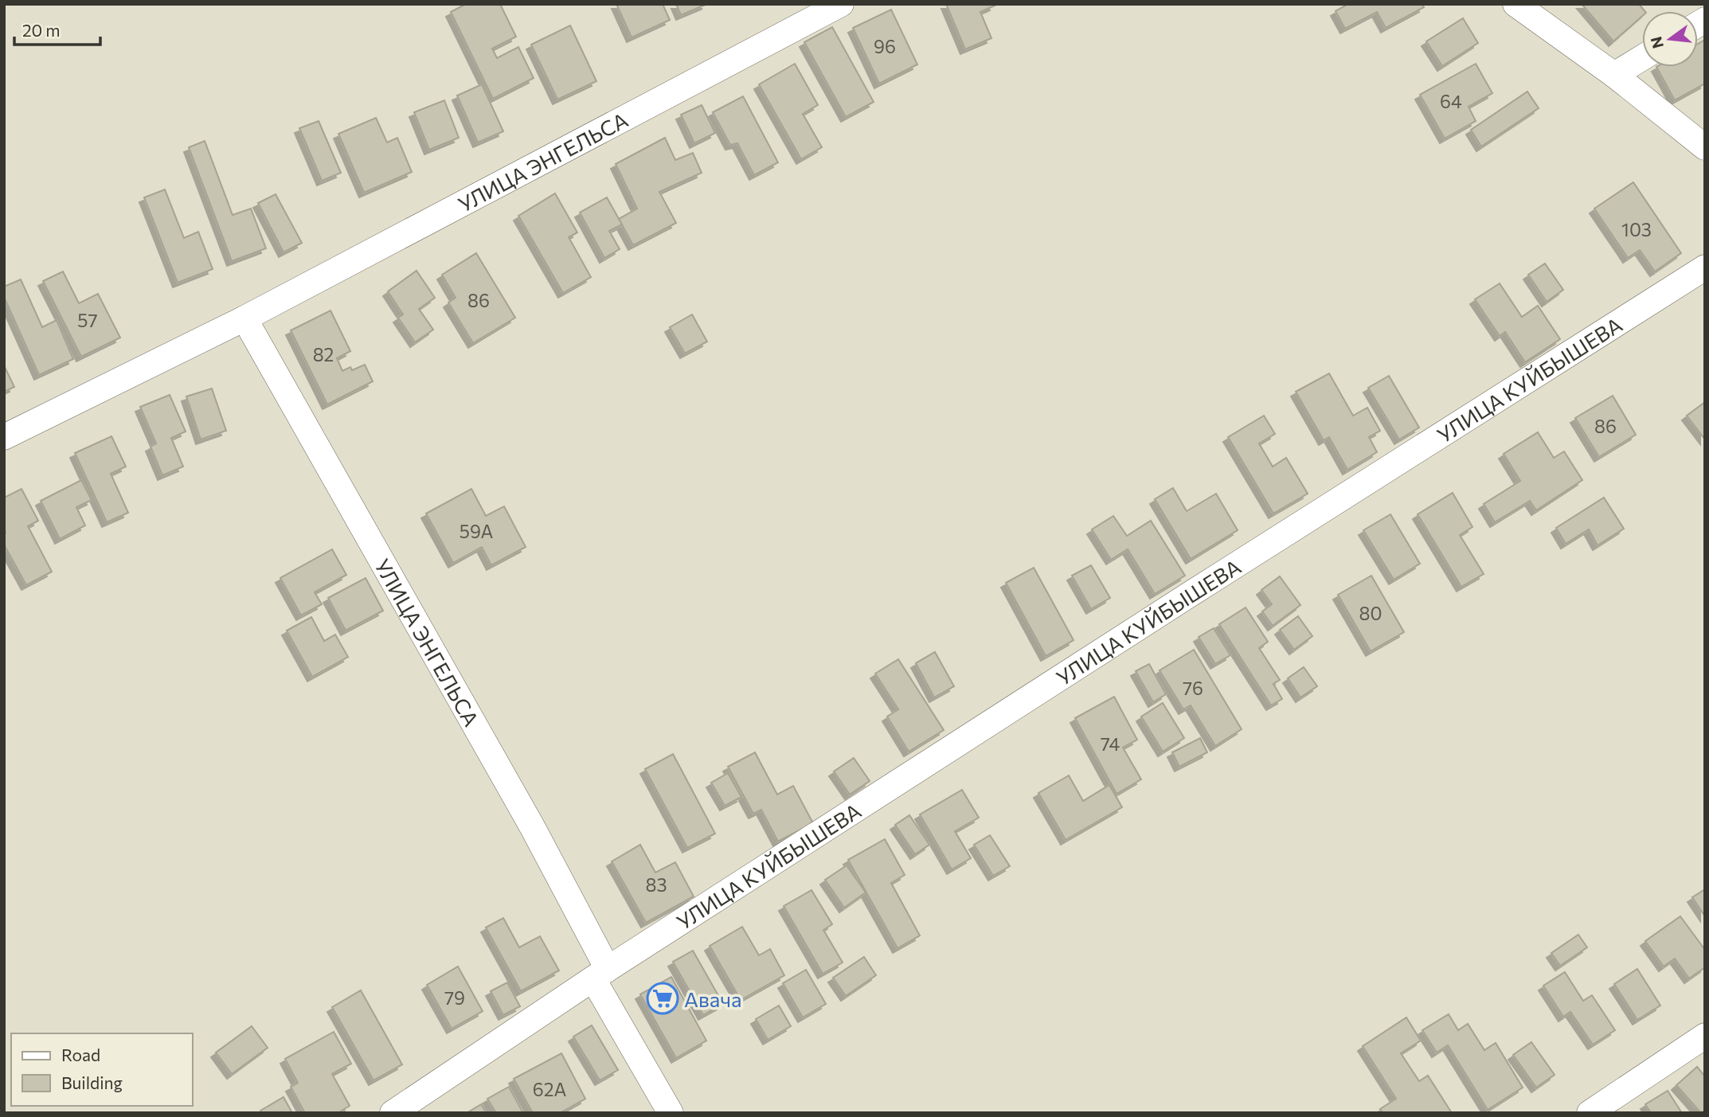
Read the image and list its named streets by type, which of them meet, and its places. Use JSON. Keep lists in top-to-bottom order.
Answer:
{
  "streets": {
    "street": ["УЛИЦА ЭНГЕЛЬСА", "УЛИЦА КУЙБЫШЕВА"]
  },
  "crossings": [
    ["УЛИЦА ЭНГЕЛЬСА", "УЛИЦА КУЙБЫШЕВА"]
  ],
  "places": {
    "supermarket": ["Авача"]
  },
  "house_numbers": [
    "96",
    "64",
    "103",
    "86",
    "57",
    "82",
    "86",
    "59А",
    "80",
    "76",
    "74",
    "83",
    "79",
    "62А"
  ],
  "legend": ["Road", "Building"],
  "scale_bar": "20 m",
  "north": "left"
}
